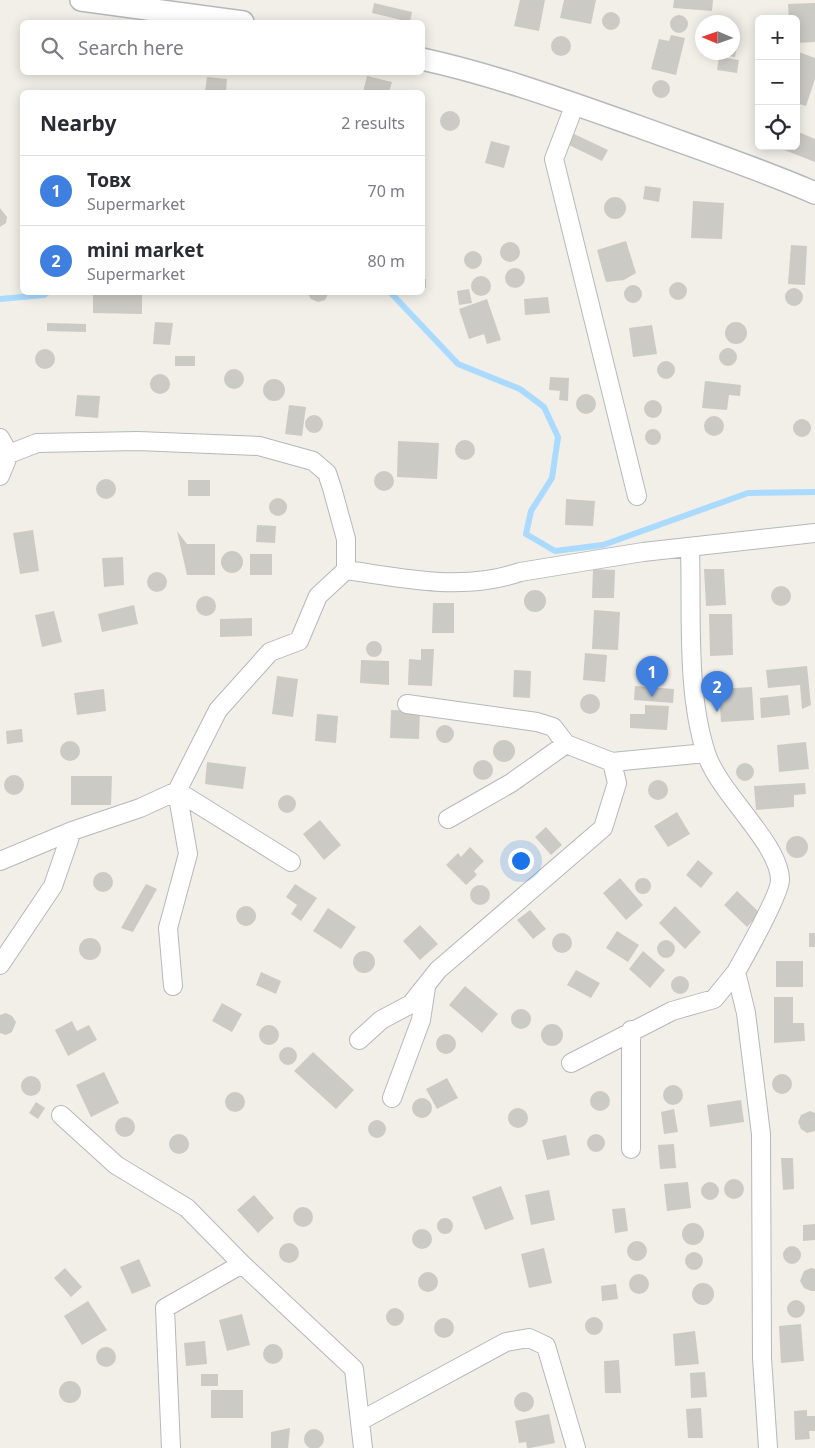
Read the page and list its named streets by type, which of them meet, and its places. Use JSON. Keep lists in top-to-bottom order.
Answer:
{
  "north": "left",
  "page": {
    "map_buttons": ["+", "−"],
    "search": "Search here",
    "heading": ["Nearby", "2 results"],
    "list": [
      {
        "mark": "1",
        "name": "Товх",
        "note": "Supermarket",
        "value": "70 m"
      },
      {
        "mark": "2",
        "name": "mini market",
        "note": "Supermarket",
        "value": "80 m"
      }
    ],
    "pins": ["1", "2"]
  }
}
